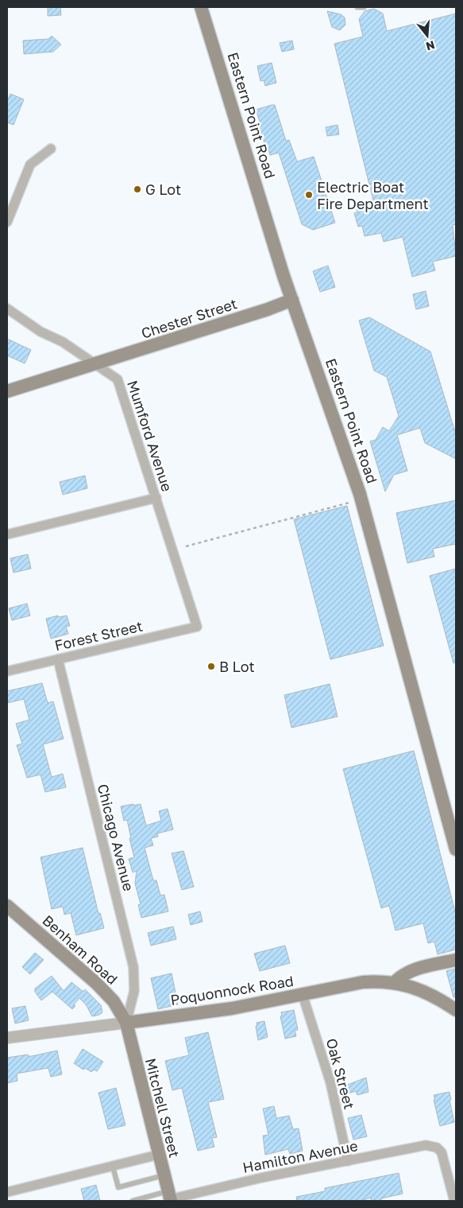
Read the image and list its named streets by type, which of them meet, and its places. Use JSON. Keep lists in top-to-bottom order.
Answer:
{
  "streets": {
    "main road": [
      "Eastern Point Road",
      "Chester Street",
      "Benham Road",
      "Poquonnock Road",
      "Mitchell Street"
    ],
    "street": [
      "Mumford Avenue",
      "Forest Street",
      "Chicago Avenue",
      "Oak Street",
      "Hamilton Avenue"
    ]
  },
  "crossings": [
    ["Eastern Point Road", "Chester Street"],
    ["Chester Street", "Mumford Avenue"],
    ["Mumford Avenue", "Forest Street"],
    ["Forest Street", "Chicago Avenue"],
    ["Chicago Avenue", "Benham Road"],
    ["Chicago Avenue", "Poquonnock Road"],
    ["Chicago Avenue", "Mitchell Street"],
    ["Benham Road", "Poquonnock Road"],
    ["Benham Road", "Mitchell Street"],
    ["Poquonnock Road", "Oak Street"],
    ["Poquonnock Road", "Mitchell Street"],
    ["Oak Street", "Hamilton Avenue"],
    ["Mitchell Street", "Hamilton Avenue"]
  ],
  "places": ["G Lot", "Electric Boat Fire Department", "B Lot"],
  "north": "bottom"
}
